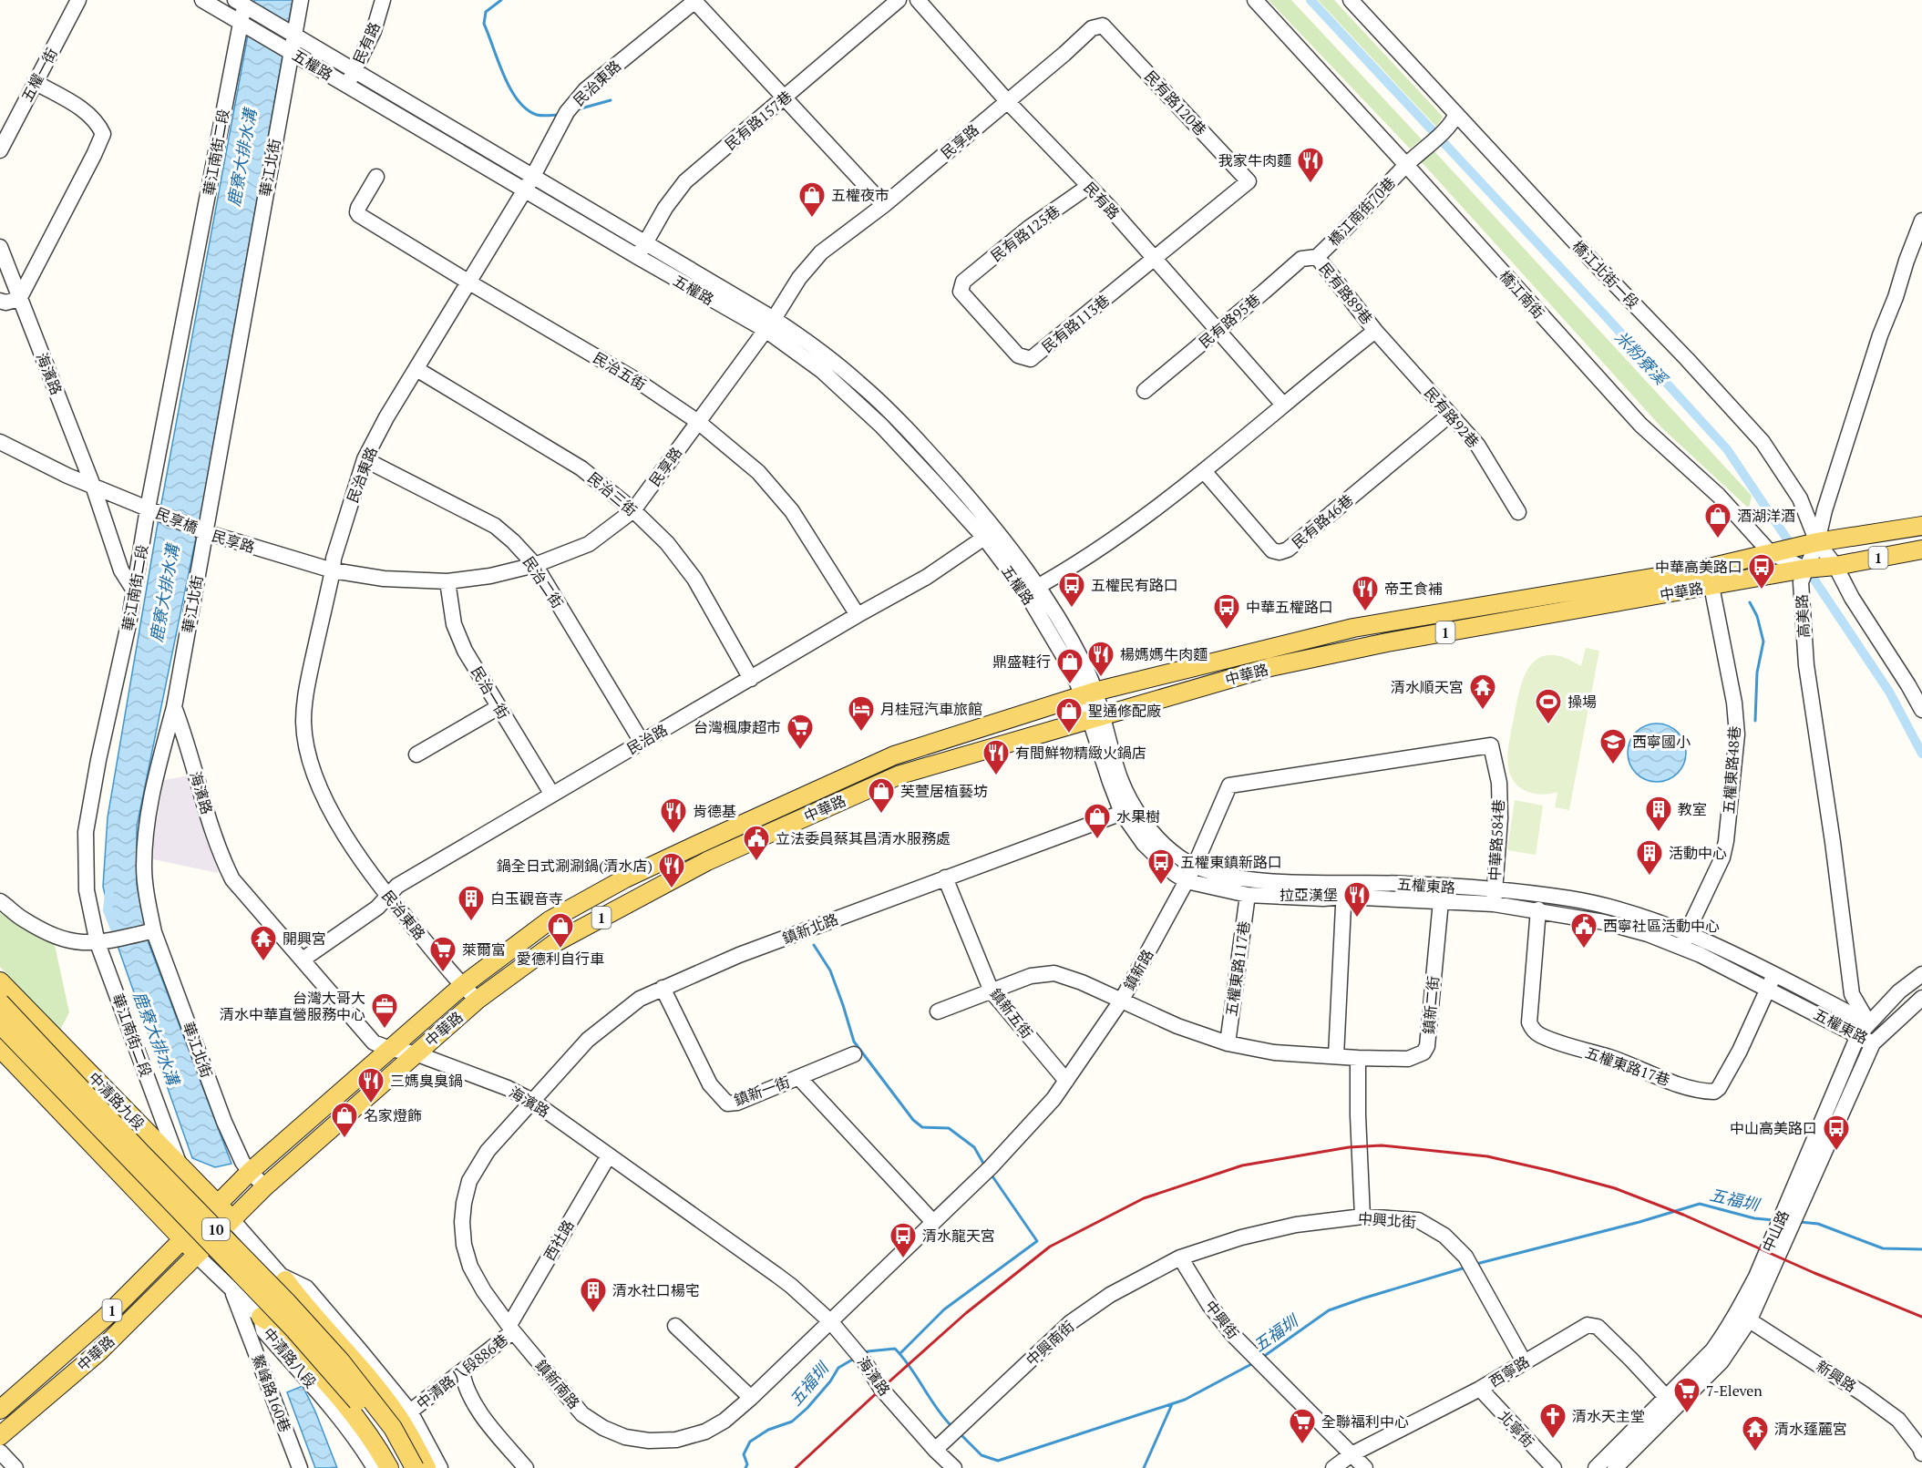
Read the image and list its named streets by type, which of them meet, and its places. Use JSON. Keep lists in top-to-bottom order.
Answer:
{
  "streets": {
    "main road": [
      "1",
      "中華路",
      "中清路九段",
      "10"
    ],
    "street": [
      "民有路",
      "五權路",
      "五權一街",
      "民治東路",
      "民有路120巷",
      "民有路157巷",
      "民享路",
      "華江南街二段",
      "華江北街",
      "橋江南街70巷",
      "民有路125巷",
      "橋江北街一段",
      "民有路89巷",
      "橋江南街",
      "民有路95巷",
      "民有路113巷",
      "民治五街",
      "海濱路",
      "民有路92巷",
      "民治三街",
      "民享橋",
      "民有路46巷",
      "民治二街",
      "高美路",
      "民治一街",
      "民治路",
      "五權東路48巷",
      "中華路584巷",
      "五權東路",
      "鎮新北路",
      "五權東路117巷",
      "鎮新路",
      "鎮新二街",
      "鎮新五街",
      "五權東路17巷",
      "鎮新一街",
      "中興北街",
      "中山路",
      "西社路",
      "中興街",
      "中興南街",
      "中清路八段",
      "中清路八段886巷",
      "西寧路",
      "新興路",
      "鎮新南路",
      "鰲峰路160巷",
      "北寧街"
    ]
  },
  "crossings": [
    ["民有路", "五權路"],
    ["民有路", "民有路120巷"],
    ["民有路", "民享路"],
    ["民有路", "民有路125巷"],
    ["民有路", "民有路95巷"],
    ["民有路", "民有路113巷"],
    ["五權路", "民治東路"],
    ["五權路", "民有路157巷"],
    ["五權路", "民享路"],
    ["五權路", "華江南街二段"],
    ["五權路", "華江北街"],
    ["五權路", "中華路"],
    ["五權路", "民治路"],
    ["五權路", "五權東路"],
    ["民治東路", "民享路"],
    ["民治東路", "民治五街"],
    ["民治東路", "民治三街"],
    ["民治東路", "民治二街"],
    ["民治東路", "中華路"],
    ["民治東路", "民治路"],
    ["民有路120巷", "民享路"],
    ["民有路120巷", "民有路113巷"],
    ["民享路", "華江北街"],
    ["民享路", "民治五街"],
    ["民享路", "民治三街"],
    ["民享路", "民享橋"],
    ["民享路", "民治二街"],
    ["民享路", "民治一街"],
    ["華江南街二段", "海濱路"],
    ["華江南街二段", "民享橋"],
    ["華江南街二段", "中清路九段"],
    ["華江北街", "海濱路"],
    ["華江北街", "民享橋"],
    ["華江北街", "中華路"],
    ["橋江南街70巷", "橋江北街一段"],
    ["橋江南街70巷", "民有路89巷"],
    ["橋江南街70巷", "橋江南街"],
    ["橋江南街70巷", "民有路95巷"],
    ["民有路125巷", "民有路113巷"],
    ["橋江北街一段", "1"],
    ["橋江北街一段", "高美路"],
    ["民有路89巷", "民有路95巷"],
    ["民有路89巷", "民有路92巷"],
    ["橋江南街", "1"],
    ["橋江南街", "中華路"],
    ["橋江南街", "高美路"],
    ["民治五街", "民治路"],
    ["海濱路", "中華路"],
    ["海濱路", "民治路"],
    ["海濱路", "鎮新北路"],
    ["海濱路", "鎮新路"],
    ["海濱路", "西社路"],
    ["海濱路", "中興南街"],
    ["海濱路", "鎮新南路"],
    ["民有路92巷", "民有路46巷"],
    ["民治三街", "民治路"],
    ["1", "中華路"],
    ["1", "高美路"],
    ["民治二街", "民治路"],
    ["中華路", "高美路"],
    ["中華路", "五權東路48巷"],
    ["中華路", "五權東路"],
    ["中華路", "中清路九段"],
    ["中華路", "中清路八段"],
    ["高美路", "五權東路"],
    ["高美路", "中山路"],
    ["民治一街", "民治路"],
    ["五權東路48巷", "五權東路"],
    ["中華路584巷", "五權東路"],
    ["中華路584巷", "鎮新路"],
    ["五權東路", "鎮新北路"],
    ["五權東路", "五權東路117巷"],
    ["五權東路", "鎮新路"],
    ["五權東路", "鎮新二街"],
    ["五權東路", "五權東路17巷"],
    ["五權東路", "中山路"],
    ["鎮新北路", "鎮新五街"],
    ["鎮新北路", "鎮新一街"],
    ["鎮新北路", "鎮新南路"],
    ["五權東路117巷", "鎮新二街"],
    ["鎮新路", "鎮新二街"],
    ["鎮新路", "鎮新五街"],
    ["鎮新路", "鎮新一街"],
    ["鎮新路", "鎮新南路"],
    ["鎮新二街", "鎮新五街"],
    ["中興北街", "中興街"],
    ["中興北街", "中興南街"],
    ["中興北街", "西寧路"],
    ["中山路", "西寧路"],
    ["中山路", "新興路"],
    ["西社路", "中清路八段886巷"],
    ["西社路", "鎮新南路"],
    ["中興街", "中興南街"],
    ["中興街", "西寧路"],
    ["中清路八段", "鰲峰路160巷"],
    ["中清路八段886巷", "鎮新南路"],
    ["西寧路", "北寧街"]
  ],
  "water": ["鹿寮大排水溝", "米粉寮溪", "五福圳"],
  "places": {
    "restaurant": [
      "我家牛肉麵",
      "帝王食補",
      "楊媽媽牛肉麵",
      "有間鮮物精緻火鍋店",
      "肯德基",
      "鍋全日式涮涮鍋(清水店)",
      "拉亞漢堡",
      "三媽臭臭鍋"
    ],
    "shop": [
      "五權夜市",
      "酒湖洋酒",
      "鼎盛鞋行",
      "聖通修配廠",
      "芙萱居植藝坊",
      "水果樹",
      "愛德利自行車",
      "名家燈飾"
    ],
    "bus stop": [
      "中華高美路口",
      "五權民有路口",
      "中華五權路口",
      "五權東鎮新路口",
      "中山高美路口",
      "清水龍天宮"
    ],
    "temple": ["清水順天宮", "開興宮", "清水蓬麓宮"],
    "sports": ["操場"],
    "hotel": ["月桂冠汽車旅館"],
    "supermarket": [
      "台灣楓康超市",
      "萊爾富",
      "7-Eleven",
      "全聯福利中心"
    ],
    "school or university": ["西寧國小"],
    "building": [
      "教室",
      "活動中心",
      "白玉觀音寺",
      "清水社口楊宅"
    ],
    "public building": ["立法委員蔡其昌清水服務處", "西寧社區活動中心"],
    "office": ["台灣大哥大 清水中華直營服務中心"],
    "church": ["清水天主堂"]
  }
}
